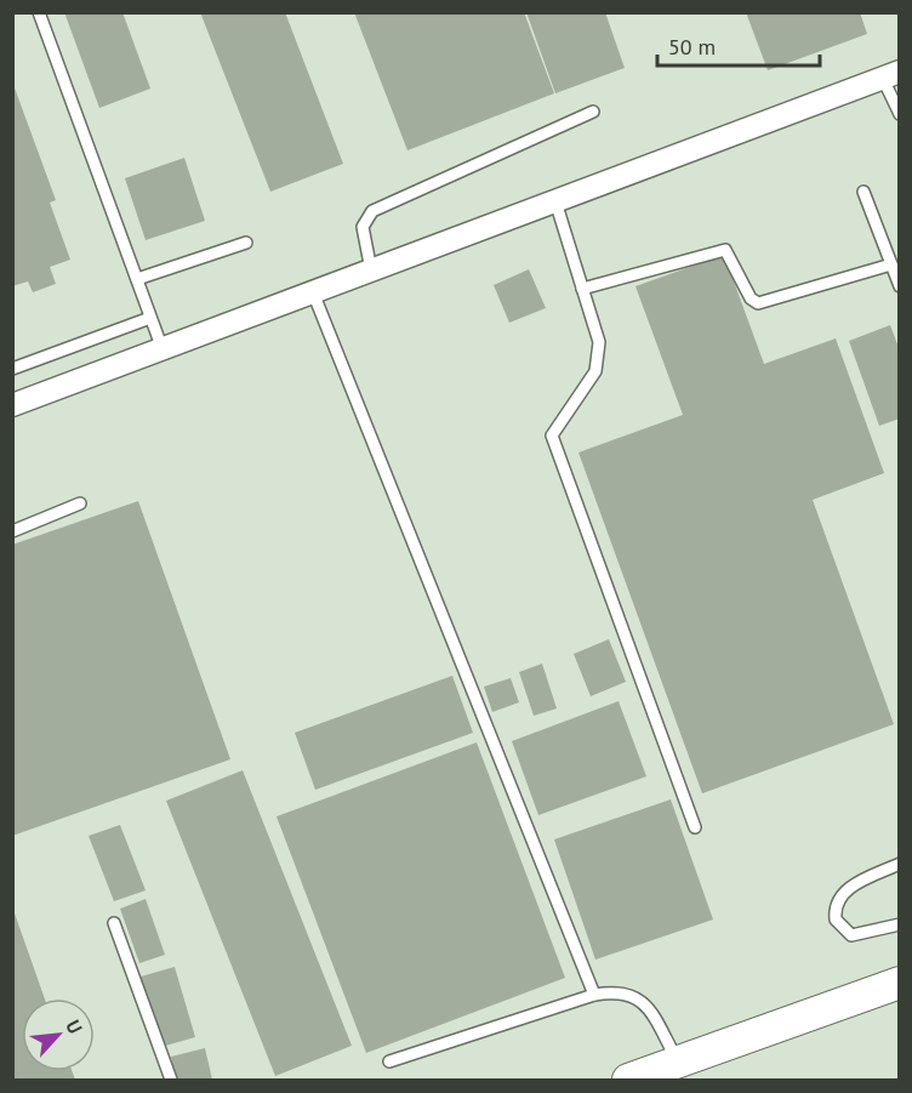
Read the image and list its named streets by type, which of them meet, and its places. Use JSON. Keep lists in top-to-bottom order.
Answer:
{
  "scale_bar": "50 m",
  "north": "top right"
}
